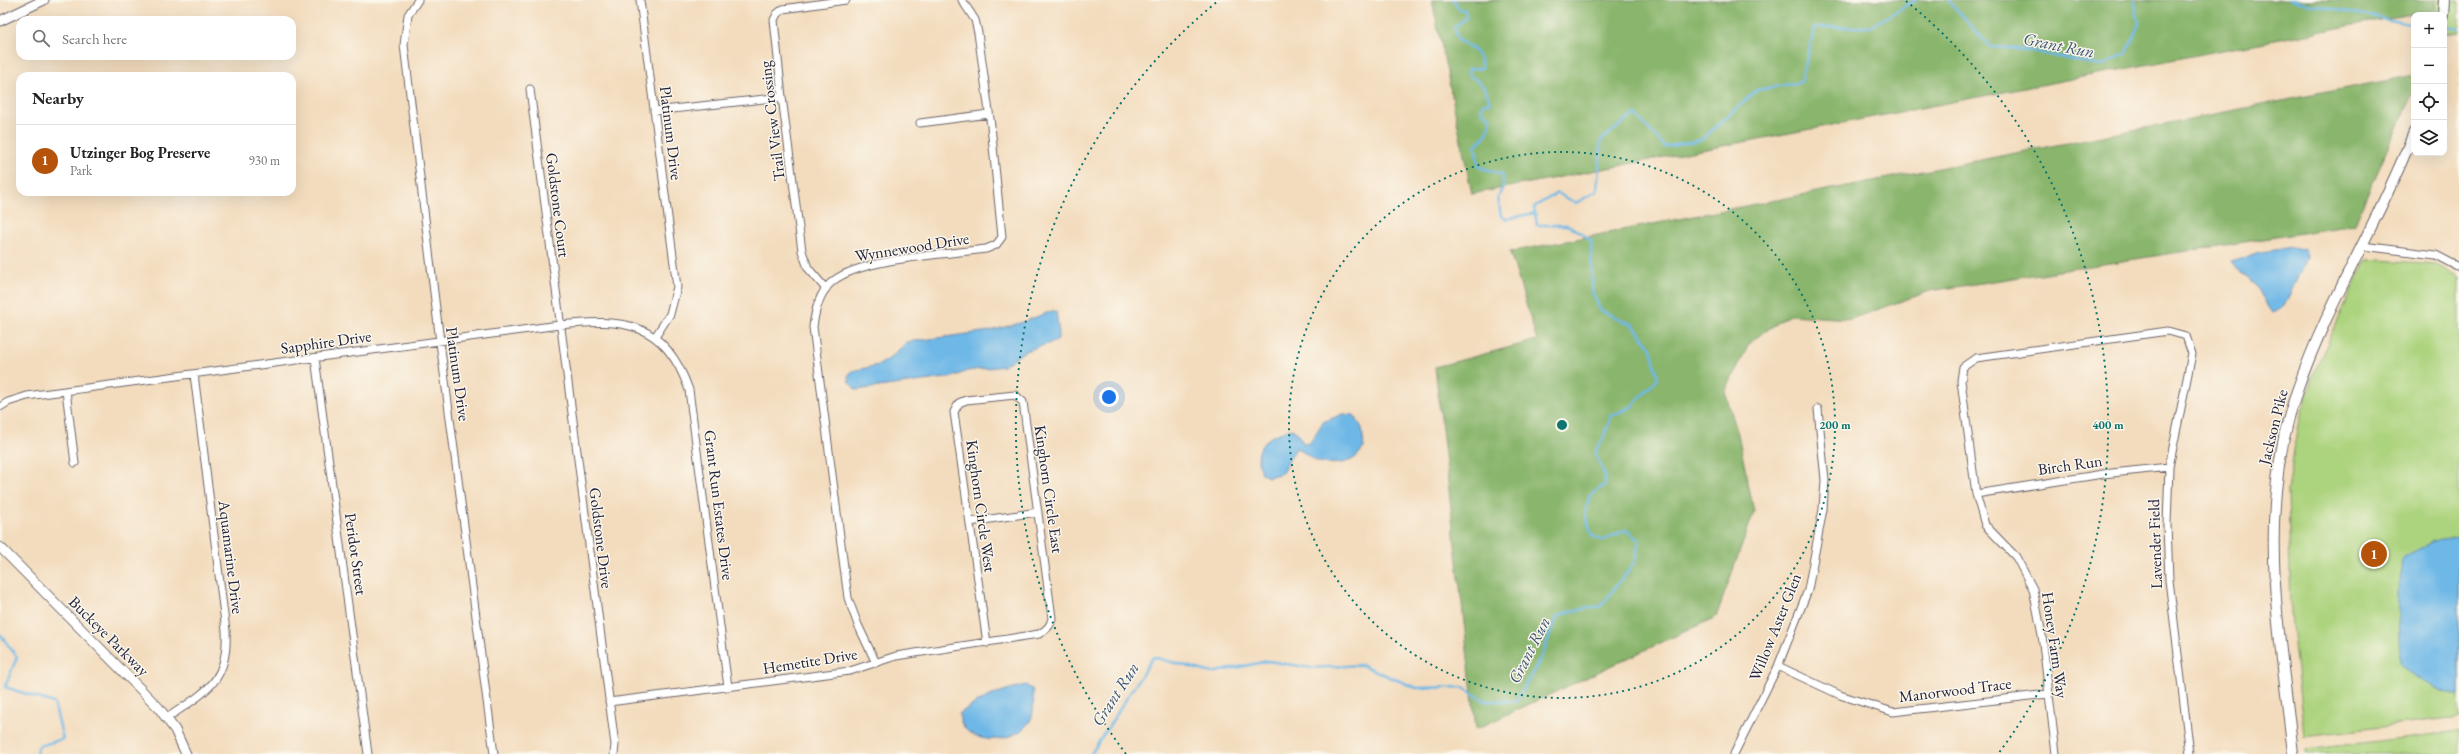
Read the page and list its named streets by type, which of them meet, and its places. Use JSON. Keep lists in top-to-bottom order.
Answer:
{
  "streets": {
    "main road": ["Jackson Pike"],
    "street": [
      "Trail View Crossing",
      "Platinum Drive",
      "Goldstone Court",
      "Wynnewood Drive",
      "Sapphire Drive",
      "Birch Run",
      "Kinghorn Circle East",
      "Grant Run Estates Drive",
      "Kinghorn Circle West",
      "Goldstone Drive",
      "Lavender Field",
      "Peridot Street",
      "Aquamarine Drive",
      "Willow Aster Glen",
      "Buckeye Parkway",
      "Honey Farm Way",
      "Hemetite Drive",
      "Manorwood Trace"
    ]
  },
  "crossings": [
    ["Trail View Crossing", "Wynnewood Drive"],
    ["Platinum Drive", "Sapphire Drive"],
    ["Platinum Drive", "Grant Run Estates Drive"],
    ["Goldstone Court", "Sapphire Drive"],
    ["Goldstone Court", "Goldstone Drive"],
    ["Wynnewood Drive", "Hemetite Drive"],
    ["Sapphire Drive", "Grant Run Estates Drive"],
    ["Sapphire Drive", "Goldstone Drive"],
    ["Sapphire Drive", "Peridot Street"],
    ["Sapphire Drive", "Aquamarine Drive"],
    ["Birch Run", "Lavender Field"],
    ["Birch Run", "Honey Farm Way"],
    ["Kinghorn Circle East", "Kinghorn Circle West"],
    ["Kinghorn Circle East", "Hemetite Drive"],
    ["Grant Run Estates Drive", "Hemetite Drive"],
    ["Kinghorn Circle West", "Hemetite Drive"],
    ["Goldstone Drive", "Hemetite Drive"],
    ["Lavender Field", "Honey Farm Way"],
    ["Aquamarine Drive", "Buckeye Parkway"],
    ["Willow Aster Glen", "Manorwood Trace"],
    ["Honey Farm Way", "Manorwood Trace"]
  ],
  "water": ["Grant Run"],
  "page": {
    "map_buttons": ["+", "−"],
    "search": "Search here",
    "heading": "Nearby",
    "list": [
      {
        "mark": "1",
        "name": "Utzinger Bog Preserve",
        "note": "Park",
        "value": "930 m"
      }
    ],
    "pins": "1"
  },
  "rings": ["200 m", "400 m"]
}
